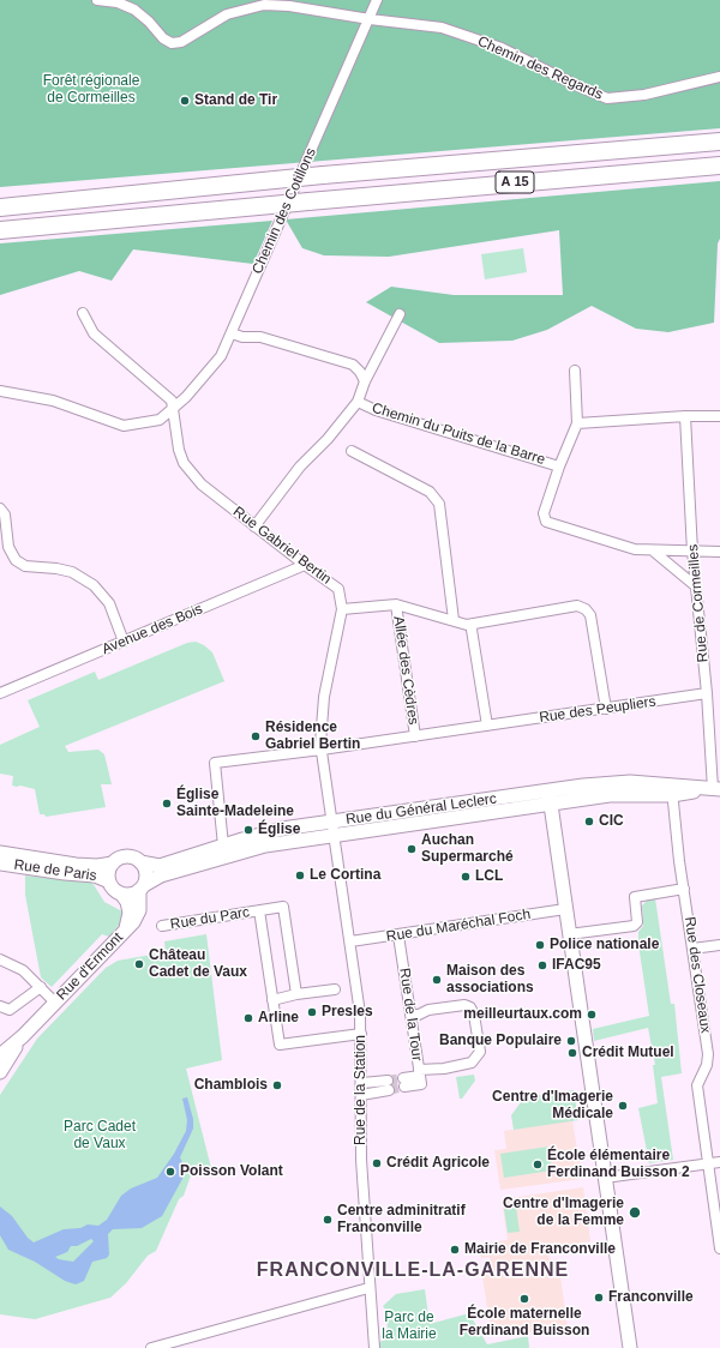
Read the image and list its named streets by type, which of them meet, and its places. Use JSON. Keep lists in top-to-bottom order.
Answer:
{
  "streets": {
    "highway": ["A 15"],
    "main road": ["Rue du Général Leclerc", "Rue de Paris", "Rue d'Ermont"],
    "street": [
      "Chemin des Regards",
      "Chemin des Cotillons",
      "Chemin du Puits de la Barre",
      "Rue Gabriel Bertin",
      "Rue de Cormeilles",
      "Avenue des Bois",
      "Allée des Cèdres",
      "Rue des Peupliers",
      "Rue du Parc",
      "Rue du Maréchal Foch",
      "Rue des Closeaux",
      "Rue de la Tour",
      "Rue de la Station"
    ]
  },
  "crossings": [
    ["Chemin des Regards", "Chemin des Cotillons"],
    ["Chemin des Cotillons", "Rue Gabriel Bertin"],
    ["Chemin du Puits de la Barre", "Rue de Cormeilles"],
    ["Rue Gabriel Bertin", "Avenue des Bois"],
    ["Rue Gabriel Bertin", "Rue des Peupliers"],
    ["Rue Gabriel Bertin", "Rue du Général Leclerc"],
    ["Rue Gabriel Bertin", "Rue de la Station"],
    ["Rue de Cormeilles", "Rue des Peupliers"],
    ["Rue de Cormeilles", "Rue du Général Leclerc"],
    ["Allée des Cèdres", "Rue des Peupliers"],
    ["Rue des Peupliers", "Rue du Général Leclerc"],
    ["Rue du Général Leclerc", "Rue de Paris"],
    ["Rue du Général Leclerc", "Rue d'Ermont"],
    ["Rue du Général Leclerc", "Rue des Closeaux"],
    ["Rue du Général Leclerc", "Rue de la Station"],
    ["Rue de Paris", "Rue d'Ermont"],
    ["Rue du Parc", "Rue de la Station"],
    ["Rue du Maréchal Foch", "Rue de la Tour"],
    ["Rue du Maréchal Foch", "Rue de la Station"]
  ],
  "districts": ["FRANCONVILLE-LA-GARENNE"],
  "parks": ["Forêt régionale de Cormeilles", "Parc Cadet de Vaux", "Parc de la Mairie"],
  "places": [
    "Stand de Tir",
    "Résidence Gabriel Bertin",
    "Église Sainte-Madeleine",
    "CIC",
    "Église",
    "Auchan Supermarché",
    "Le Cortina",
    "LCL",
    "Police nationale",
    "Château Cadet de Vaux",
    "IFAC95",
    "Maison des associations",
    "Presles",
    "meilleurtaux.com",
    "Arline",
    "Banque Populaire",
    "Crédit Mutuel",
    "Chamblois",
    "Centre d'Imagerie Médicale",
    "Crédit Agricole",
    "École élémentaire Ferdinand Buisson 2",
    "Poisson Volant",
    "Centre d'Imagerie de la Femme",
    "Centre adminitratif Franconville",
    "Mairie de Franconville",
    "Franconville",
    "École maternelle Ferdinand Buisson"
  ]
}
